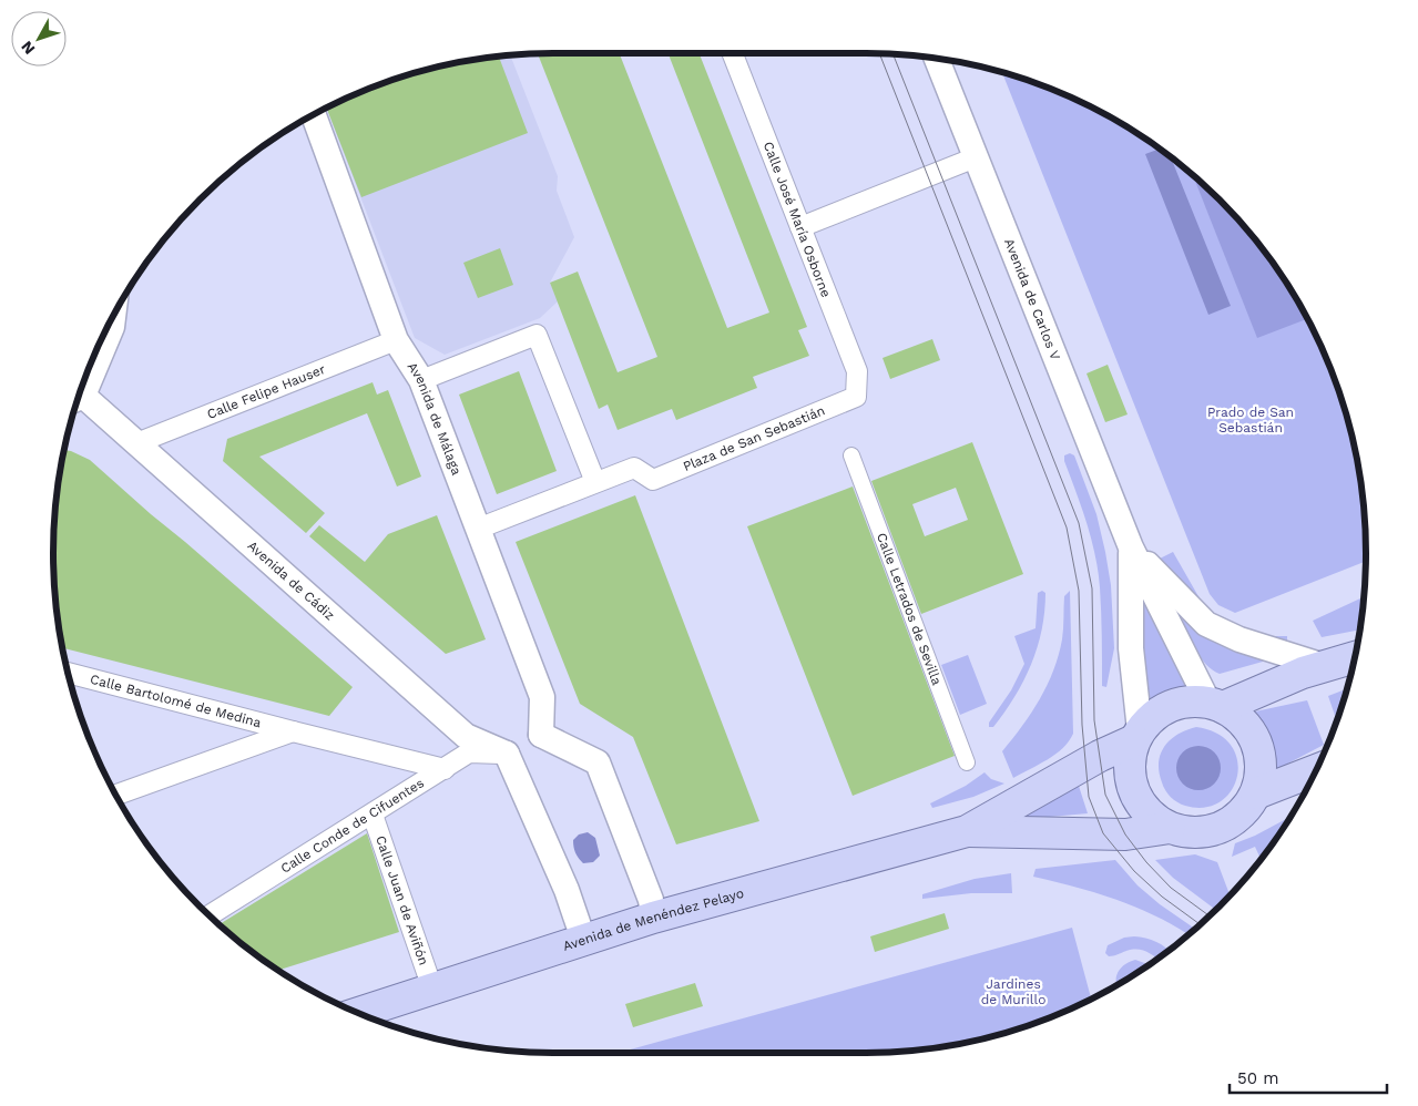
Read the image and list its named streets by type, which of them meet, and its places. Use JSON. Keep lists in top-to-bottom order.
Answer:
{
  "streets": {
    "main road": ["Avenida de Menéndez Pelayo"],
    "street": [
      "Calle José María Osborne",
      "Avenida de Carlos V",
      "Calle Felipe Hauser",
      "Avenida de Málaga",
      "Plaza de San Sebastián",
      "Avenida de Cádiz",
      "Calle Letrados de Sevilla",
      "Calle Bartolomé de Medina",
      "Calle Conde de Cifuentes",
      "Calle Juan de Aviñón"
    ]
  },
  "crossings": [
    ["Calle José María Osborne", "Plaza de San Sebastián"],
    ["Calle Felipe Hauser", "Avenida de Málaga"],
    ["Calle Felipe Hauser", "Avenida de Cádiz"],
    ["Avenida de Cádiz", "Calle Conde de Cifuentes"],
    ["Calle Bartolomé de Medina", "Calle Conde de Cifuentes"],
    ["Calle Conde de Cifuentes", "Calle Juan de Aviñón"],
    ["Calle Juan de Aviñón", "Avenida de Menéndez Pelayo"]
  ],
  "parks": ["Prado de San Sebastián", "Jardines de Murillo"],
  "scale_bar": "50 m",
  "north": "bottom left"
}
